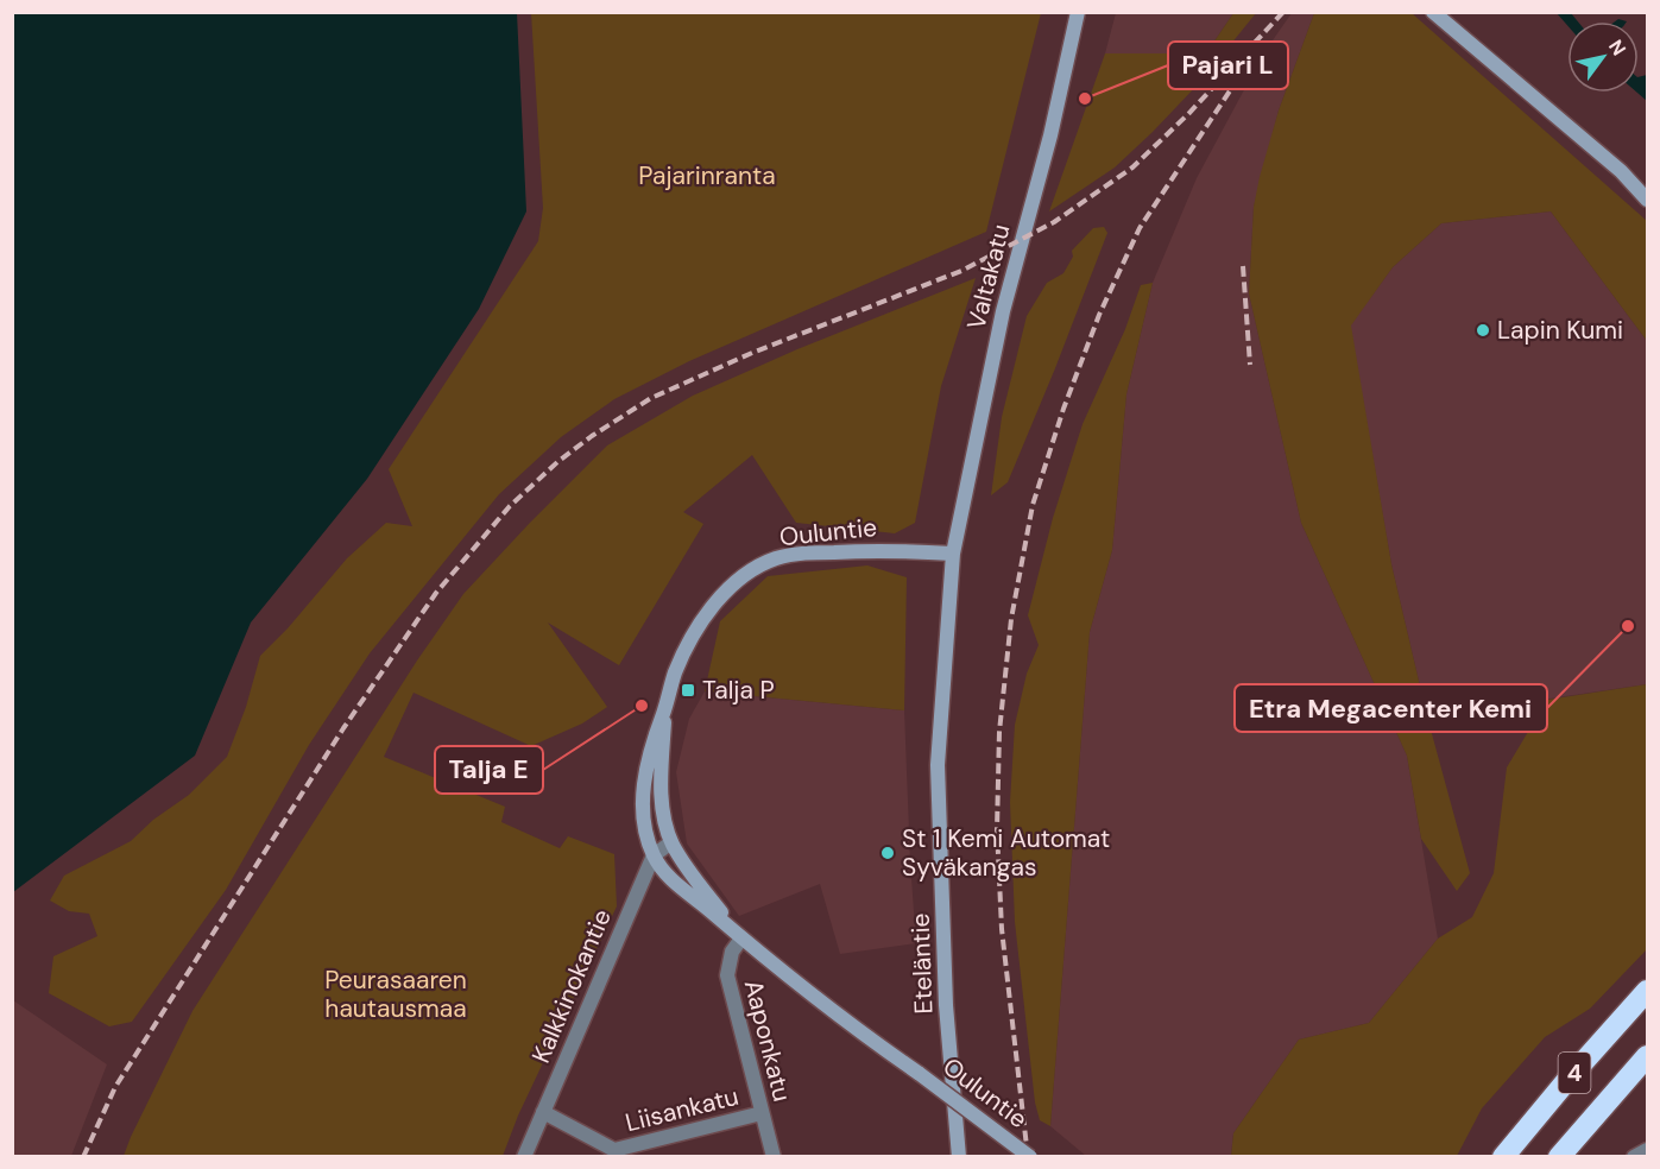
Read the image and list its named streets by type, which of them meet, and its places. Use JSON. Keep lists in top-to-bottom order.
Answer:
{
  "streets": {
    "highway": ["4"],
    "main road": ["Valtakatu", "Ouluntie", "Eteläntie"],
    "street": ["Kalkkinokantie", "Aaponkatu", "Liisankatu"]
  },
  "crossings": [
    ["Valtakatu", "Ouluntie"],
    ["Valtakatu", "Eteläntie"],
    ["Ouluntie", "Eteläntie"],
    ["Ouluntie", "Kalkkinokantie"],
    ["Ouluntie", "Aaponkatu"],
    ["Aaponkatu", "Liisankatu"]
  ],
  "parks": ["Pajarinranta", "Peurasaaren hautausmaa"],
  "places": {
    "other": [
      "Pajari L",
      "Lapin Kumi",
      "Etra Megacenter Kemi",
      "Talja E",
      "St 1 Kemi Automat Syväkangas"
    ],
    "transit": ["Talja P"]
  },
  "north": "top right"
}
